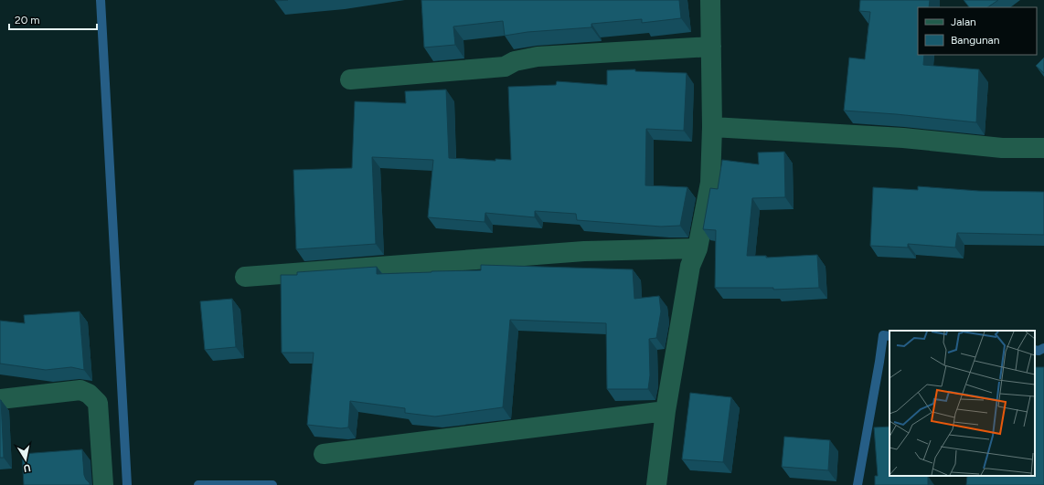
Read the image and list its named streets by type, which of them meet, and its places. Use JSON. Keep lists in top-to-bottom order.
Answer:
{
  "legend": ["Jalan", "Bangunan"],
  "scale_bar": "20 m",
  "north": "bottom"
}
